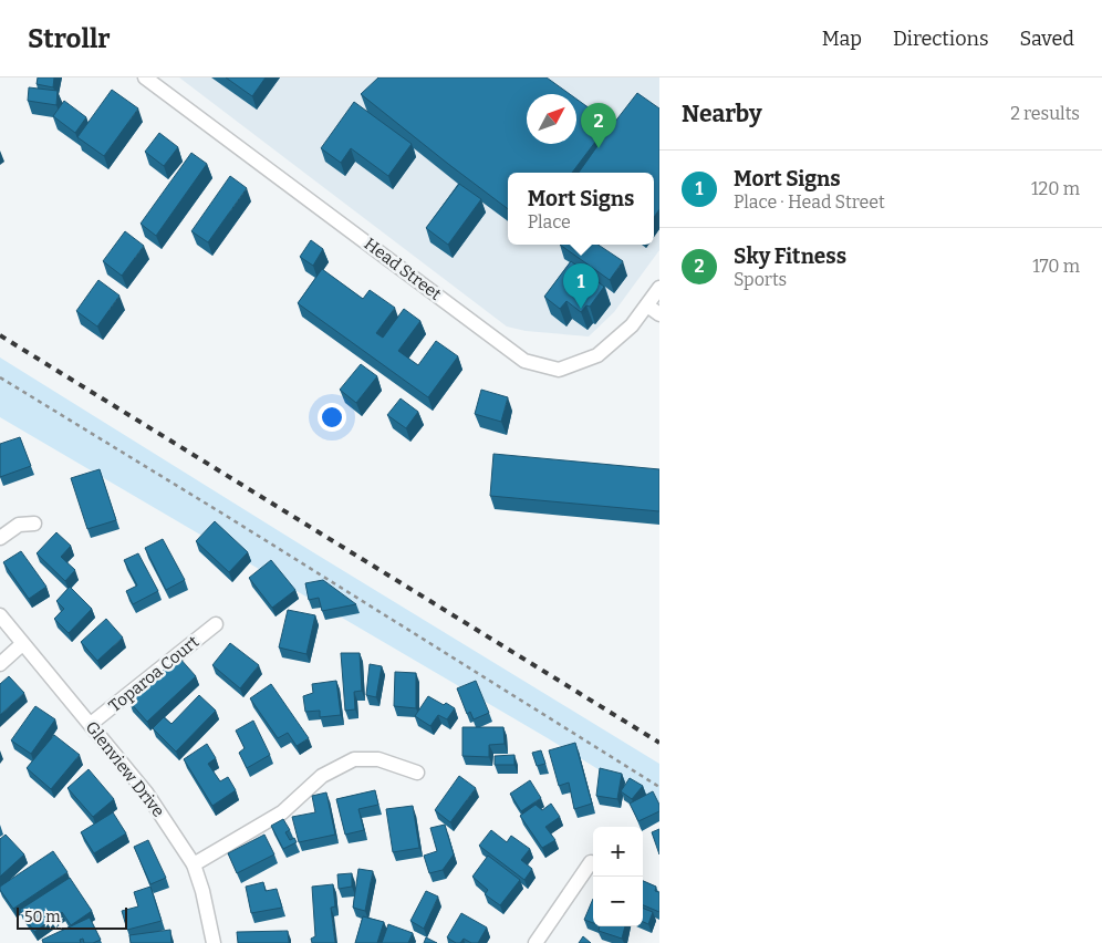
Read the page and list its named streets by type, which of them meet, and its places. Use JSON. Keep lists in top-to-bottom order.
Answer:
{
  "streets": {
    "street": ["Head Street", "Toparoa Court", "Glenview Drive"]
  },
  "crossings": [
    ["Toparoa Court", "Glenview Drive"]
  ],
  "scale_bar": "50 m",
  "north": "top right",
  "page": {
    "header": "Strollr",
    "nav": ["Map", "Directions", "Saved"],
    "heading": ["Nearby", "2 results"],
    "pins": ["2", "1"],
    "list": [
      {
        "mark": "1",
        "name": "Mort Signs",
        "note": "Place · Head Street",
        "value": "120 m"
      },
      {
        "mark": "2",
        "name": "Sky Fitness",
        "note": "Sports",
        "value": "170 m"
      }
    ],
    "popup": ["Mort Signs", "Place"],
    "map_buttons": ["+", "−"],
    "scale": "50 m"
  }
}
